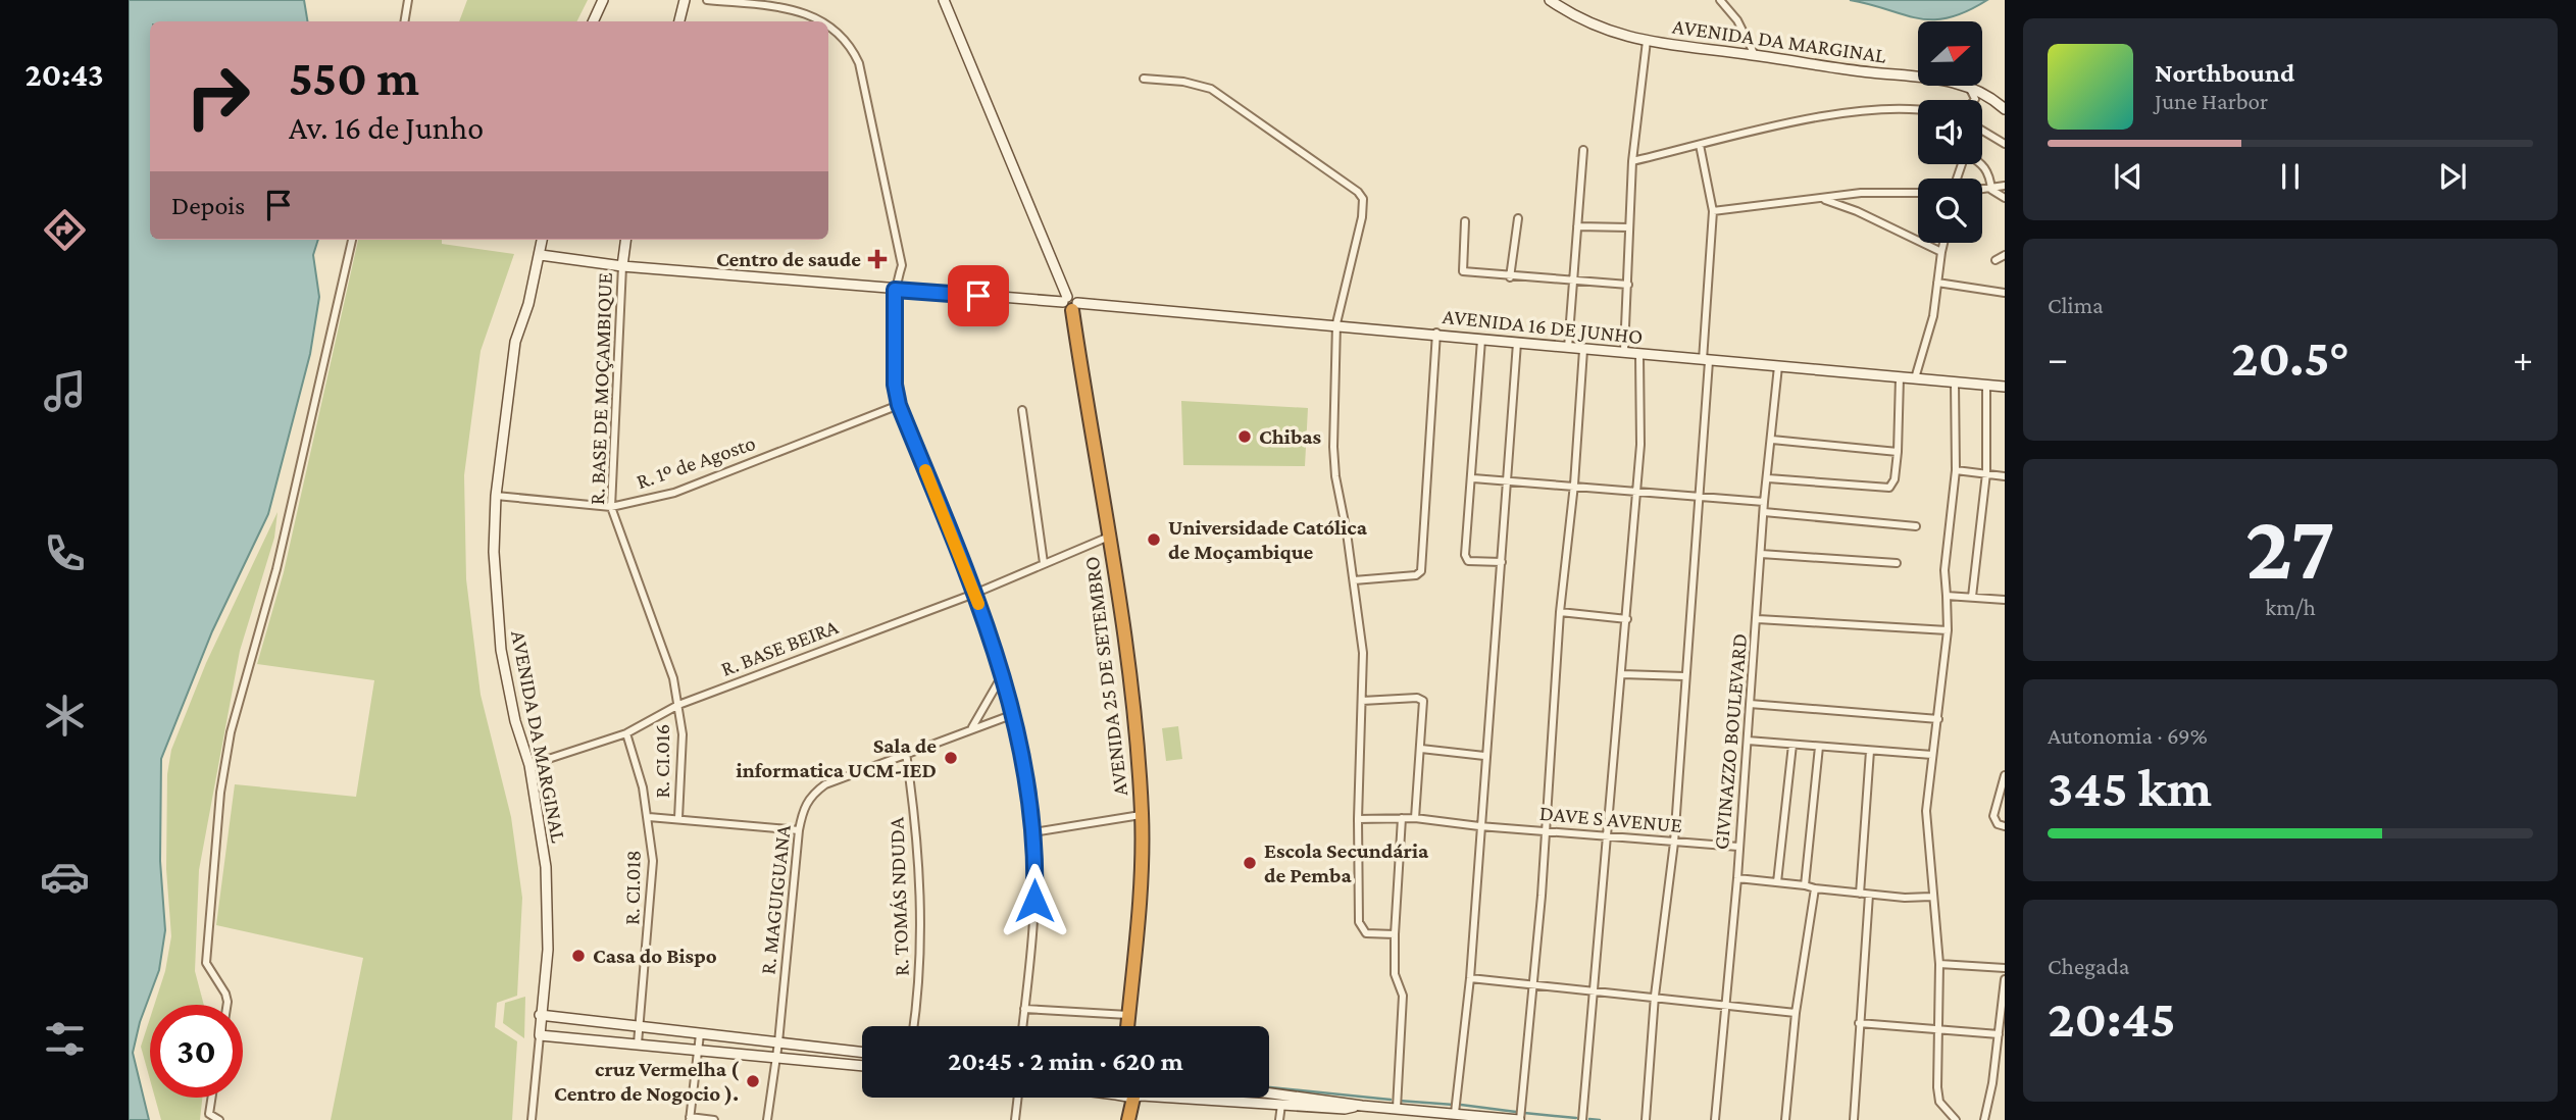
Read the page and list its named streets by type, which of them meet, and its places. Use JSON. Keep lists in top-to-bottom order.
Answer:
{
  "streets": {
    "highway": ["AVENIDA 25 DE SETEMBRO"],
    "street": [
      "AVENIDA DA MARGINAL",
      "AVENIDA 16 DE JUNHO",
      "R. BASE DE MOÇAMBIQUE",
      "R. 1º de Agosto",
      "R. BASE BEIRA",
      "GIVINAZZO BOULEVARD",
      "R. CI.016",
      "DAVE S AVENUE",
      "R. CI.018",
      "R. TOMÁS NDUDA",
      "R. MAGUIGUANA"
    ]
  },
  "crossings": [
    ["AVENIDA DA MARGINAL", "AVENIDA 16 DE JUNHO"],
    ["AVENIDA DA MARGINAL", "R. 1º de Agosto"],
    ["AVENIDA DA MARGINAL", "R. BASE BEIRA"],
    ["AVENIDA 16 DE JUNHO", "R. BASE DE MOÇAMBIQUE"],
    ["AVENIDA 16 DE JUNHO", "AVENIDA 25 DE SETEMBRO"],
    ["AVENIDA 16 DE JUNHO", "GIVINAZZO BOULEVARD"],
    ["R. BASE DE MOÇAMBIQUE", "R. 1º de Agosto"],
    ["R. BASE DE MOÇAMBIQUE", "R. BASE BEIRA"],
    ["R. BASE DE MOÇAMBIQUE", "R. CI.016"],
    ["R. BASE BEIRA", "AVENIDA 25 DE SETEMBRO"],
    ["R. BASE BEIRA", "R. CI.016"],
    ["R. BASE BEIRA", "R. CI.018"],
    ["GIVINAZZO BOULEVARD", "DAVE S AVENUE"],
    ["R. TOMÁS NDUDA", "R. MAGUIGUANA"]
  ],
  "places": {
    "health": ["Centro de saude"],
    "other": [
      "Chibas",
      "Universidade Católica de Moçambique",
      "Sala de informatica UCM-IED",
      "Escola Secundária de Pemba",
      "Casa do Bispo",
      "cruz Vermelha ( Centro de Nogocio )."
    ]
  },
  "north": "right",
  "page": {
    "tabs": "20:43",
    "turn": ["550 m", "Av. 16 de Junho"],
    "song": ["Northbound", "June Harbor"],
    "then": "Depois",
    "tile": [
      "Clima",
      ["27", "km/h"],
      ["Autonomia · 69%", "345 km"],
      ["Chegada", "20:45"]
    ],
    "heat": ["−", "20.5°", "+"],
    "limit": "30",
    "trip": "20:45 · 2 min · 620 m"
  }
}
